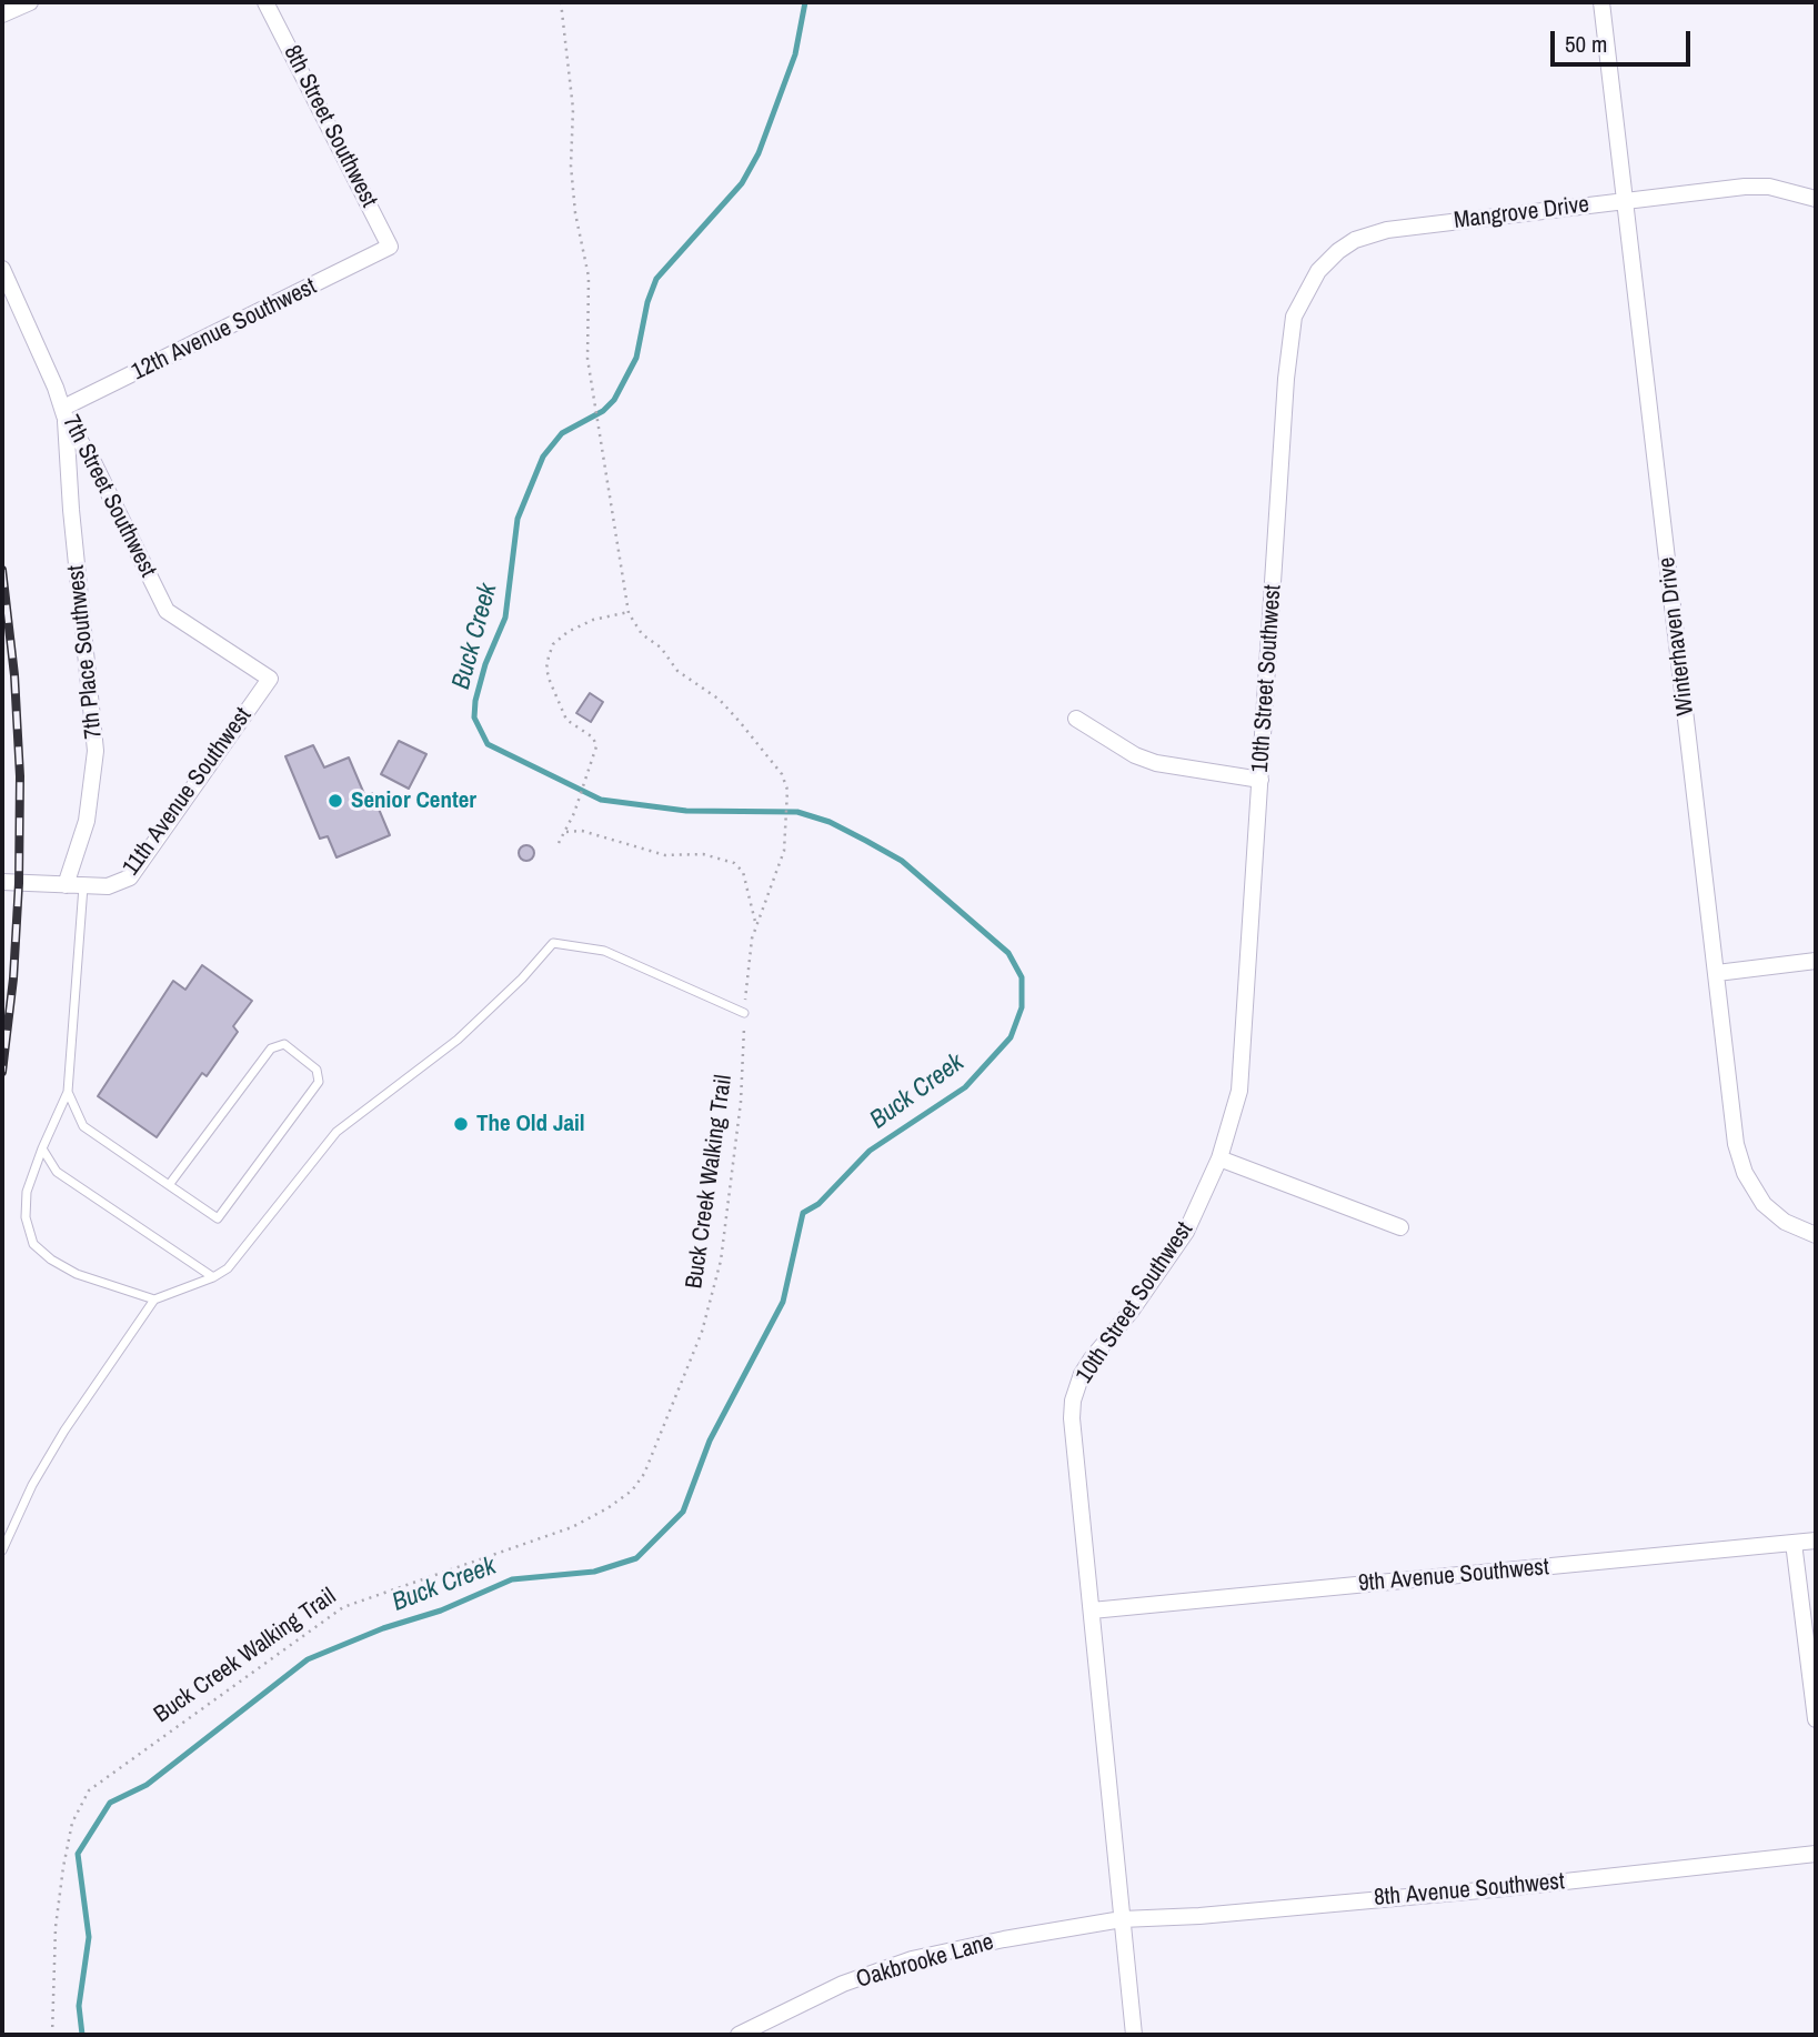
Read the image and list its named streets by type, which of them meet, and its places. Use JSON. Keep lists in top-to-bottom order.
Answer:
{
  "streets": {
    "street": [
      "8th Street Southwest",
      "Mangrove Drive",
      "12th Avenue Southwest",
      "7th Street Southwest",
      "Winterhaven Drive",
      "7th Place Southwest",
      "10th Street Southwest",
      "11th Avenue Southwest",
      "9th Avenue Southwest",
      "8th Avenue Southwest",
      "Oakbrooke Lane"
    ],
    "path": ["Buck Creek Walking Trail"]
  },
  "crossings": [
    ["8th Street Southwest", "12th Avenue Southwest"],
    ["Mangrove Drive", "Winterhaven Drive"],
    ["Mangrove Drive", "10th Street Southwest"],
    ["12th Avenue Southwest", "7th Street Southwest"],
    ["12th Avenue Southwest", "7th Place Southwest"],
    ["7th Street Southwest", "7th Place Southwest"],
    ["7th Street Southwest", "11th Avenue Southwest"],
    ["7th Place Southwest", "11th Avenue Southwest"],
    ["10th Street Southwest", "9th Avenue Southwest"],
    ["10th Street Southwest", "8th Avenue Southwest"],
    ["10th Street Southwest", "Oakbrooke Lane"],
    ["8th Avenue Southwest", "Oakbrooke Lane"]
  ],
  "water": ["Buck Creek"],
  "places": ["Senior Center", "The Old Jail"],
  "scale_bar": "50 m"
}
